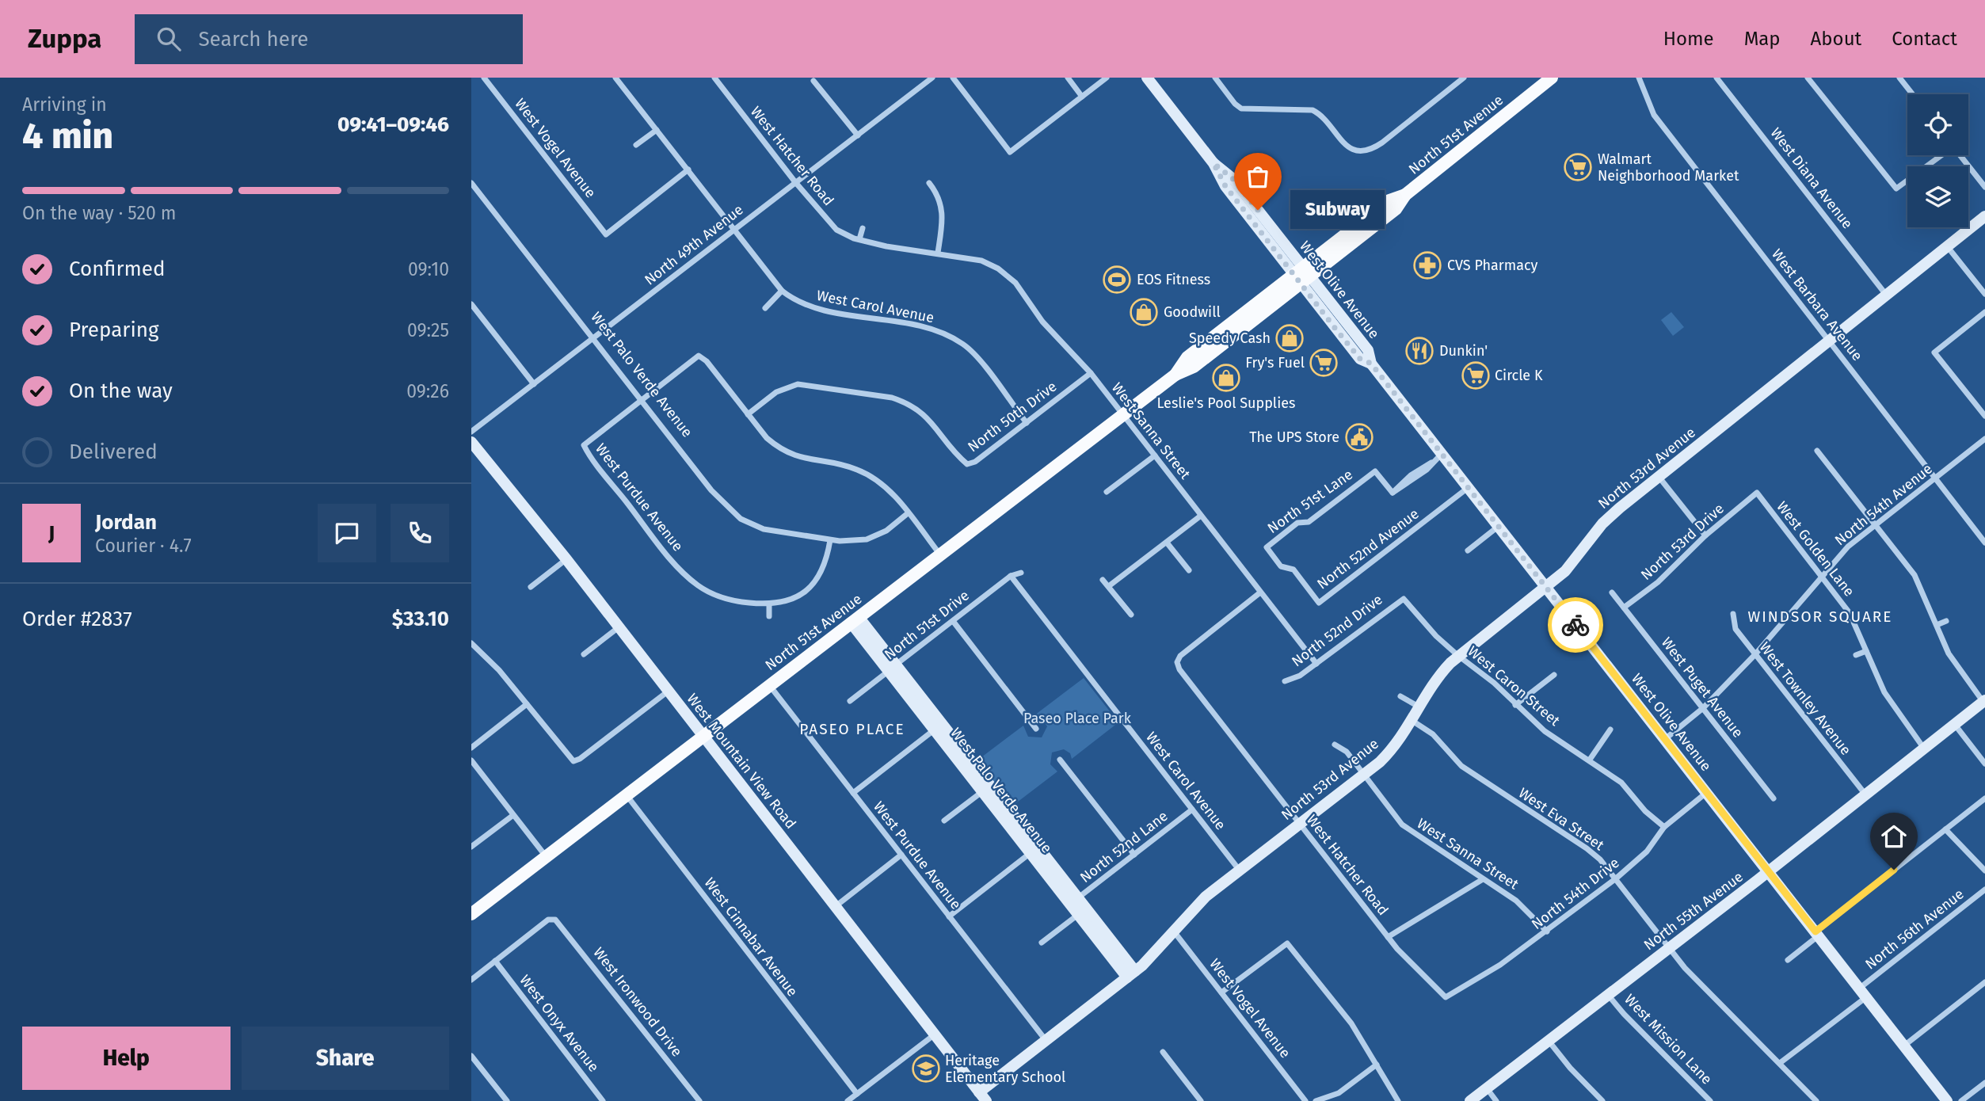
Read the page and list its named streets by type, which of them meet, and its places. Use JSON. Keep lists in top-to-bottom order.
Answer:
{
  "streets": {
    "main road": ["North 51st Avenue"],
    "street": [
      "West Vogel Avenue",
      "West Hatcher Road",
      "West Diana Avenue",
      "North 49th Avenue",
      "West Olive Avenue",
      "West Barbara Avenue",
      "West Carol Avenue",
      "West Palo Verde Avenue",
      "North 50th Drive",
      "West Sanna Street",
      "North 53rd Avenue",
      "West Purdue Avenue",
      "North 51st Lane",
      "North 54th Avenue",
      "North 53rd Drive",
      "North 52nd Avenue",
      "West Golden Lane",
      "North 51st Drive",
      "North 52nd Drive",
      "West Caron Street",
      "West Puget Avenue",
      "West Townley Avenue",
      "West Mountain View Road",
      "West Eva Street",
      "North 52nd Lane",
      "North 54th Drive",
      "North 55th Avenue",
      "North 56th Avenue",
      "West Cinnabar Avenue",
      "West Ironwood Drive",
      "West Onyx Avenue",
      "West Mission Lane"
    ]
  },
  "crossings": [
    ["North 51st Avenue", "West Olive Avenue"],
    ["North 51st Avenue", "West Palo Verde Avenue"],
    ["North 51st Avenue", "West Sanna Street"],
    ["North 51st Avenue", "West Purdue Avenue"],
    ["North 51st Avenue", "West Mountain View Road"],
    ["North 51st Avenue", "West Cinnabar Avenue"],
    ["West Vogel Avenue", "West Carol Avenue"],
    ["West Vogel Avenue", "North 53rd Avenue"],
    ["West Hatcher Road", "North 49th Avenue"],
    ["West Hatcher Road", "West Sanna Street"],
    ["West Hatcher Road", "North 53rd Avenue"],
    ["West Hatcher Road", "North 54th Drive"],
    ["West Diana Avenue", "North 53rd Avenue"],
    ["North 49th Avenue", "West Carol Avenue"],
    ["North 49th Avenue", "West Palo Verde Avenue"],
    ["West Olive Avenue", "North 53rd Avenue"],
    ["West Olive Avenue", "North 51st Lane"],
    ["West Olive Avenue", "North 54th Avenue"],
    ["West Olive Avenue", "North 52nd Avenue"],
    ["West Olive Avenue", "North 54th Drive"],
    ["West Olive Avenue", "North 55th Avenue"],
    ["West Olive Avenue", "North 56th Avenue"],
    ["West Barbara Avenue", "North 53rd Avenue"],
    ["West Barbara Avenue", "North 54th Avenue"],
    ["West Carol Avenue", "North 50th Drive"],
    ["West Carol Avenue", "North 53rd Avenue"],
    ["West Carol Avenue", "North 51st Drive"],
    ["West Carol Avenue", "North 52nd Lane"],
    ["West Palo Verde Avenue", "North 53rd Avenue"],
    ["West Palo Verde Avenue", "West Purdue Avenue"],
    ["West Palo Verde Avenue", "North 51st Drive"],
    ["West Palo Verde Avenue", "North 52nd Lane"],
    ["North 50th Drive", "West Sanna Street"],
    ["West Sanna Street", "North 53rd Avenue"],
    ["West Sanna Street", "North 52nd Drive"],
    ["West Sanna Street", "North 54th Drive"],
    ["North 53rd Avenue", "West Purdue Avenue"],
    ["North 53rd Avenue", "West Caron Street"],
    ["North 53rd Avenue", "West Mountain View Road"],
    ["North 53rd Avenue", "West Eva Street"],
    ["North 51st Lane", "North 52nd Avenue"],
    ["North 54th Avenue", "West Golden Lane"],
    ["North 54th Avenue", "West Puget Avenue"],
    ["North 54th Avenue", "West Townley Avenue"],
    ["North 53rd Drive", "West Golden Lane"],
    ["North 53rd Drive", "West Puget Avenue"],
    ["West Golden Lane", "North 55th Avenue"],
    ["North 52nd Drive", "West Caron Street"],
    ["West Caron Street", "North 54th Drive"],
    ["West Townley Avenue", "North 55th Avenue"],
    ["West Eva Street", "North 54th Drive"],
    ["West Eva Street", "North 55th Avenue"],
    ["West Eva Street", "North 56th Avenue"],
    ["North 55th Avenue", "West Mission Lane"],
    ["West Ironwood Drive", "West Onyx Avenue"]
  ],
  "districts": ["WINDSOR SQUARE", "PASEO PLACE"],
  "parks": ["Paseo Place Park"],
  "places": {
    "supermarket": ["Walmart Neighborhood Market", "Fry's Fuel", "Circle K"],
    "other": ["Subway"],
    "pharmacy": ["CVS Pharmacy"],
    "sports": ["EOS Fitness"],
    "shop": ["Goodwill", "Speedy Cash", "Leslie's Pool Supplies"],
    "restaurant": ["Dunkin'"],
    "public building": ["The UPS Store"],
    "school or university": ["Heritage Elementary School"]
  },
  "page": {
    "header": "Zuppa",
    "search": "Search here",
    "nav": [
      "Home",
      "Map",
      "About",
      "Contact"
    ],
    "heading": ["4 min", "Arriving in", "09:41–09:46"],
    "panel": [
      "Jordan",
      "Courier · 4.7",
      "Order #2837",
      "$33.10"
    ],
    "bar": "On the way · 520 m",
    "bubble": "Subway",
    "list": [
      ["Confirmed", "09:10"],
      ["Preparing", "09:25"],
      ["On the way", "09:26"],
      "Delivered"
    ],
    "round": "J",
    "buttons": ["Help", "Share"]
  }
}
